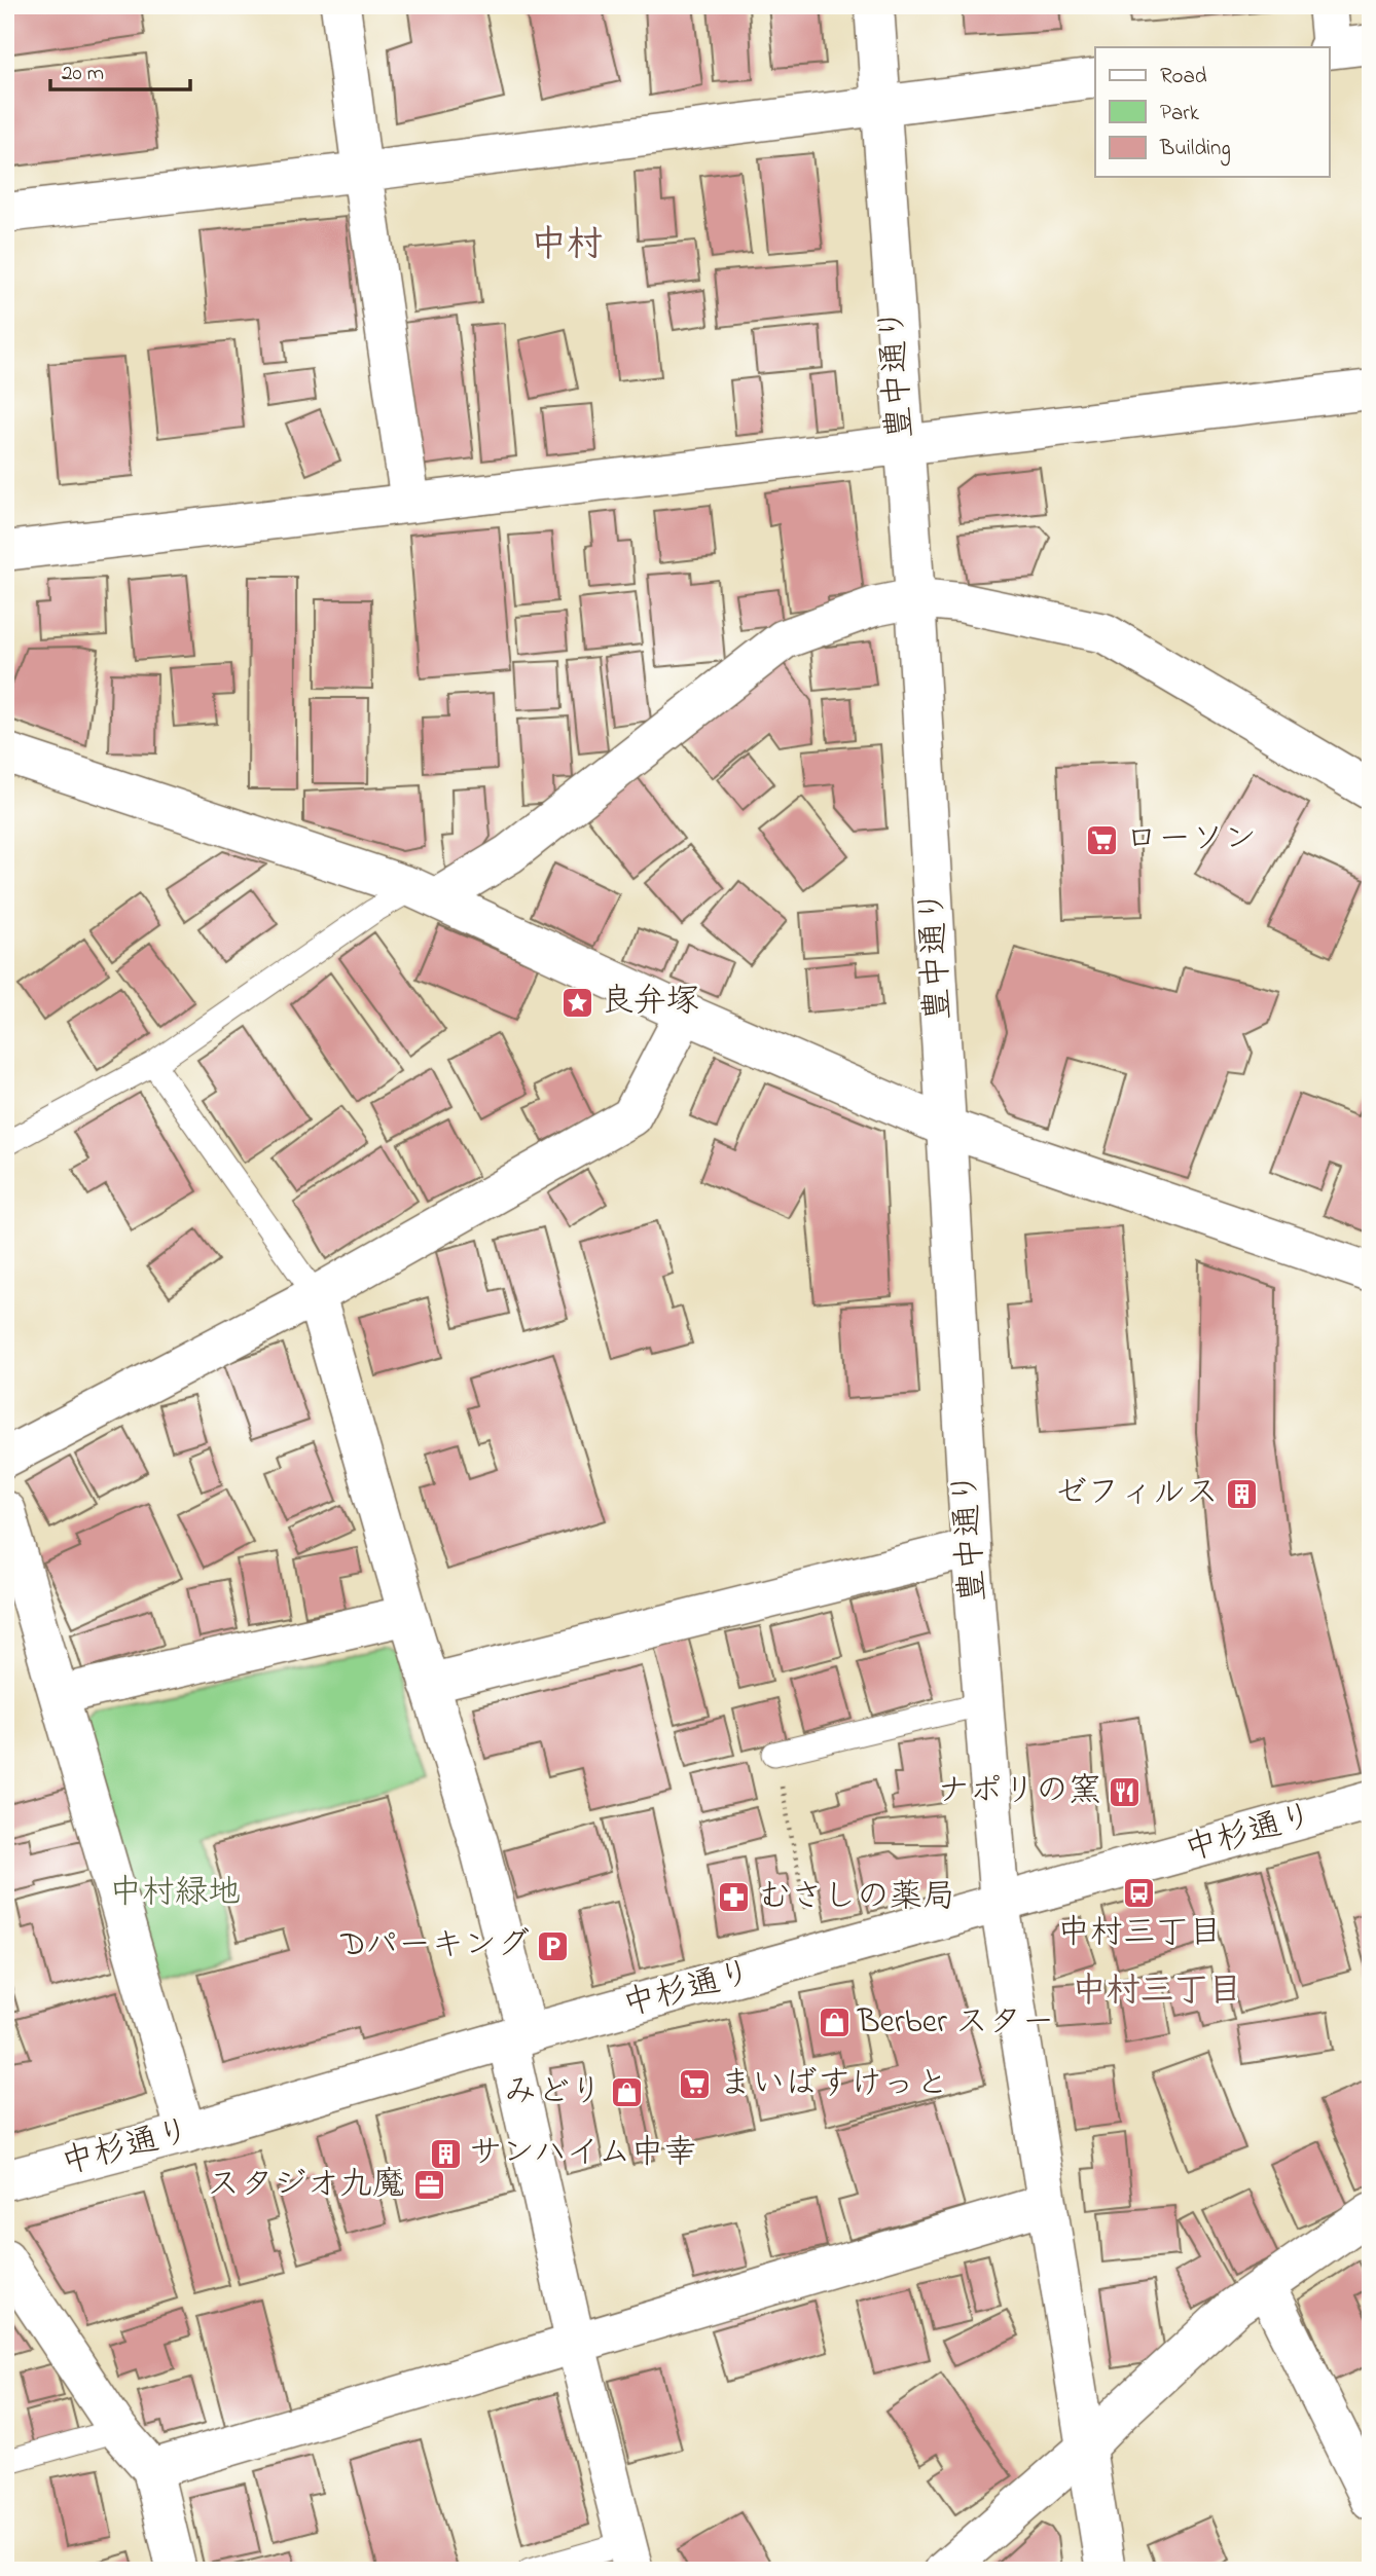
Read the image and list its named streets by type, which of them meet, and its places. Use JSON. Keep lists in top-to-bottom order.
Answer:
{
  "streets": {
    "street": ["豊中通り", "中杉通り"]
  },
  "crossings": [
    ["豊中通り", "中杉通り"]
  ],
  "districts": ["中村", "中村三丁目"],
  "parks": ["中村緑地"],
  "places": {
    "supermarket": ["ローソン", "まいばすけっと"],
    "place": ["良弁塚"],
    "building": ["ゼフィルス", "サンハイム中幸"],
    "restaurant": ["ナポリの窯"],
    "bus stop": ["中村三丁目"],
    "pharmacy": ["むさしの薬局"],
    "parking": ["Dパーキング"],
    "shop": ["Berber スター", "みどり"],
    "office": ["スタジオ九魔"]
  },
  "legend": ["Road", "Park", "Building"],
  "scale_bar": "20 m"
}
